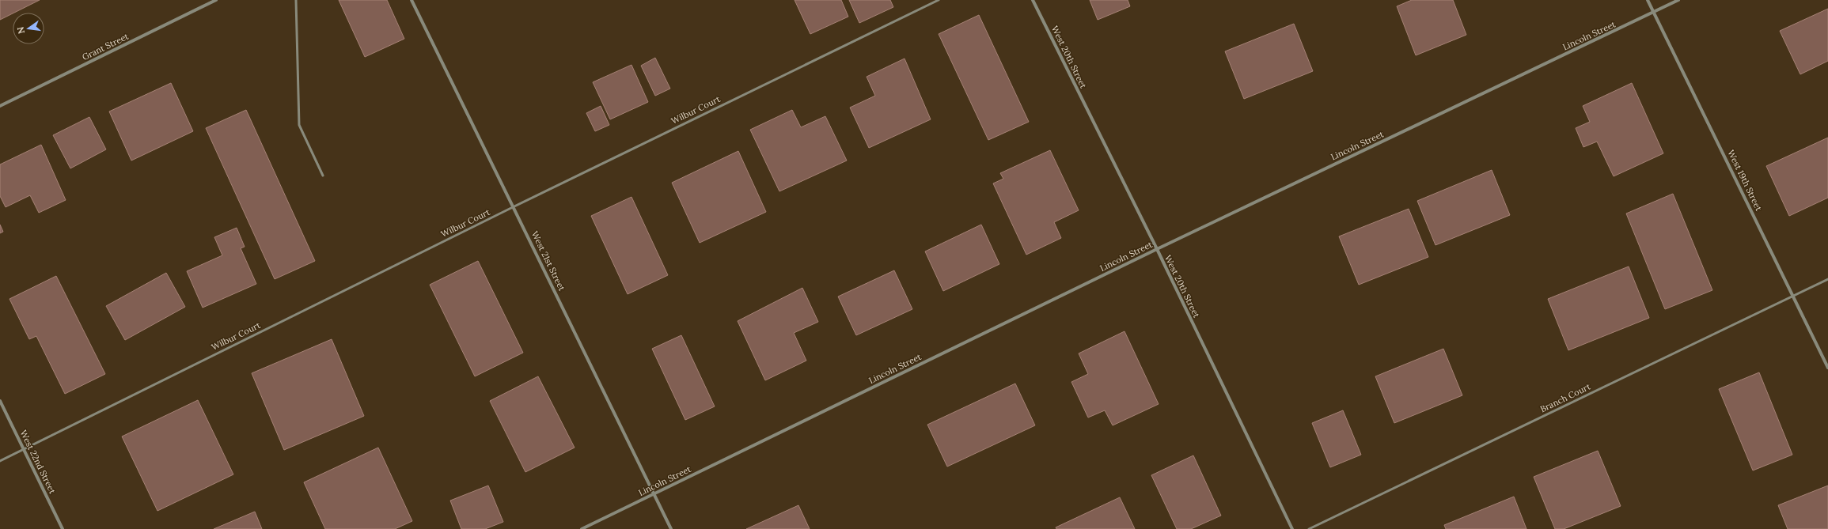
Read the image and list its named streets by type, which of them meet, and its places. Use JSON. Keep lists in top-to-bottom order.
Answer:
{
  "streets": {
    "street": [
      "Lincoln Street",
      "Grant Street",
      "West 20th Street",
      "West 19th Street",
      "West 21st Street",
      "West 22nd Street"
    ],
    "lane": ["Wilbur Court", "Branch Court"]
  },
  "crossings": [
    ["Lincoln Street", "West 20th Street"],
    ["Lincoln Street", "West 19th Street"],
    ["Lincoln Street", "West 21st Street"],
    ["Wilbur Court", "West 21st Street"],
    ["Wilbur Court", "West 22nd Street"],
    ["West 19th Street", "Branch Court"]
  ],
  "north": "left"
}
